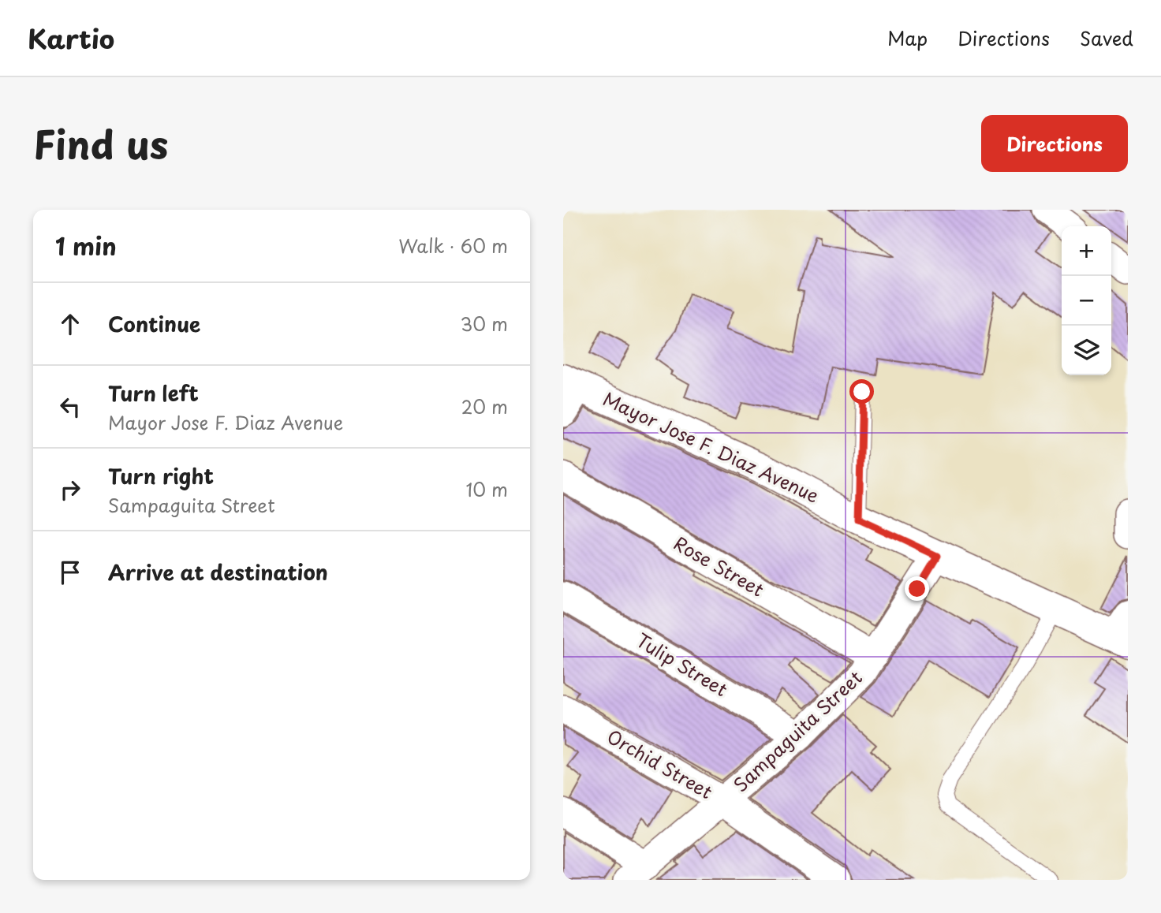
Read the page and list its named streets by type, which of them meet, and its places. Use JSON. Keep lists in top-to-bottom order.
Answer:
{
  "streets": {
    "street": [
      "Mayor Jose F. Diaz Avenue",
      "Rose Street",
      "Tulip Street",
      "Sampaguita Street",
      "Orchid Street"
    ]
  },
  "crossings": [
    ["Mayor Jose F. Diaz Avenue", "Sampaguita Street"],
    ["Rose Street", "Sampaguita Street"],
    ["Tulip Street", "Sampaguita Street"],
    ["Sampaguita Street", "Orchid Street"]
  ],
  "page": {
    "header": "Kartio",
    "nav": ["Map", "Directions", "Saved"],
    "title": "Find us",
    "buttons": "Directions",
    "heading": ["1 min", "Walk · 60 m"],
    "map_buttons": ["+", "−"],
    "list": [
      ["Continue", "30 m"],
      ["Turn left", "Mayor Jose F. Diaz Avenue", "20 m"],
      ["Turn right", "Sampaguita Street", "10 m"],
      "Arrive at destination"
    ]
  }
}
